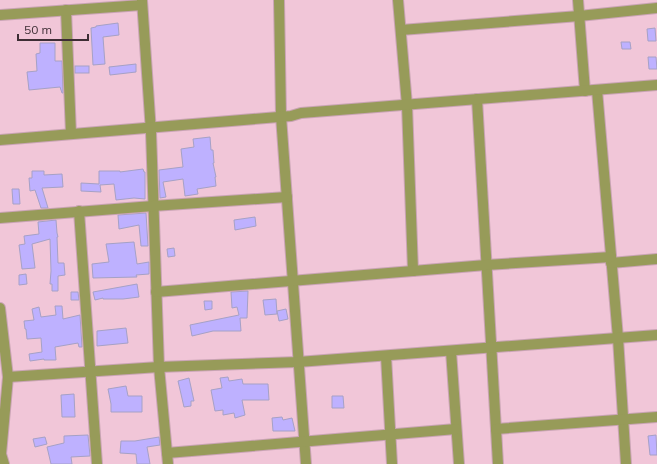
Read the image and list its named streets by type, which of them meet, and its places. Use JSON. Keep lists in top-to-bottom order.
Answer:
{
  "scale_bar": "50 m"
}
